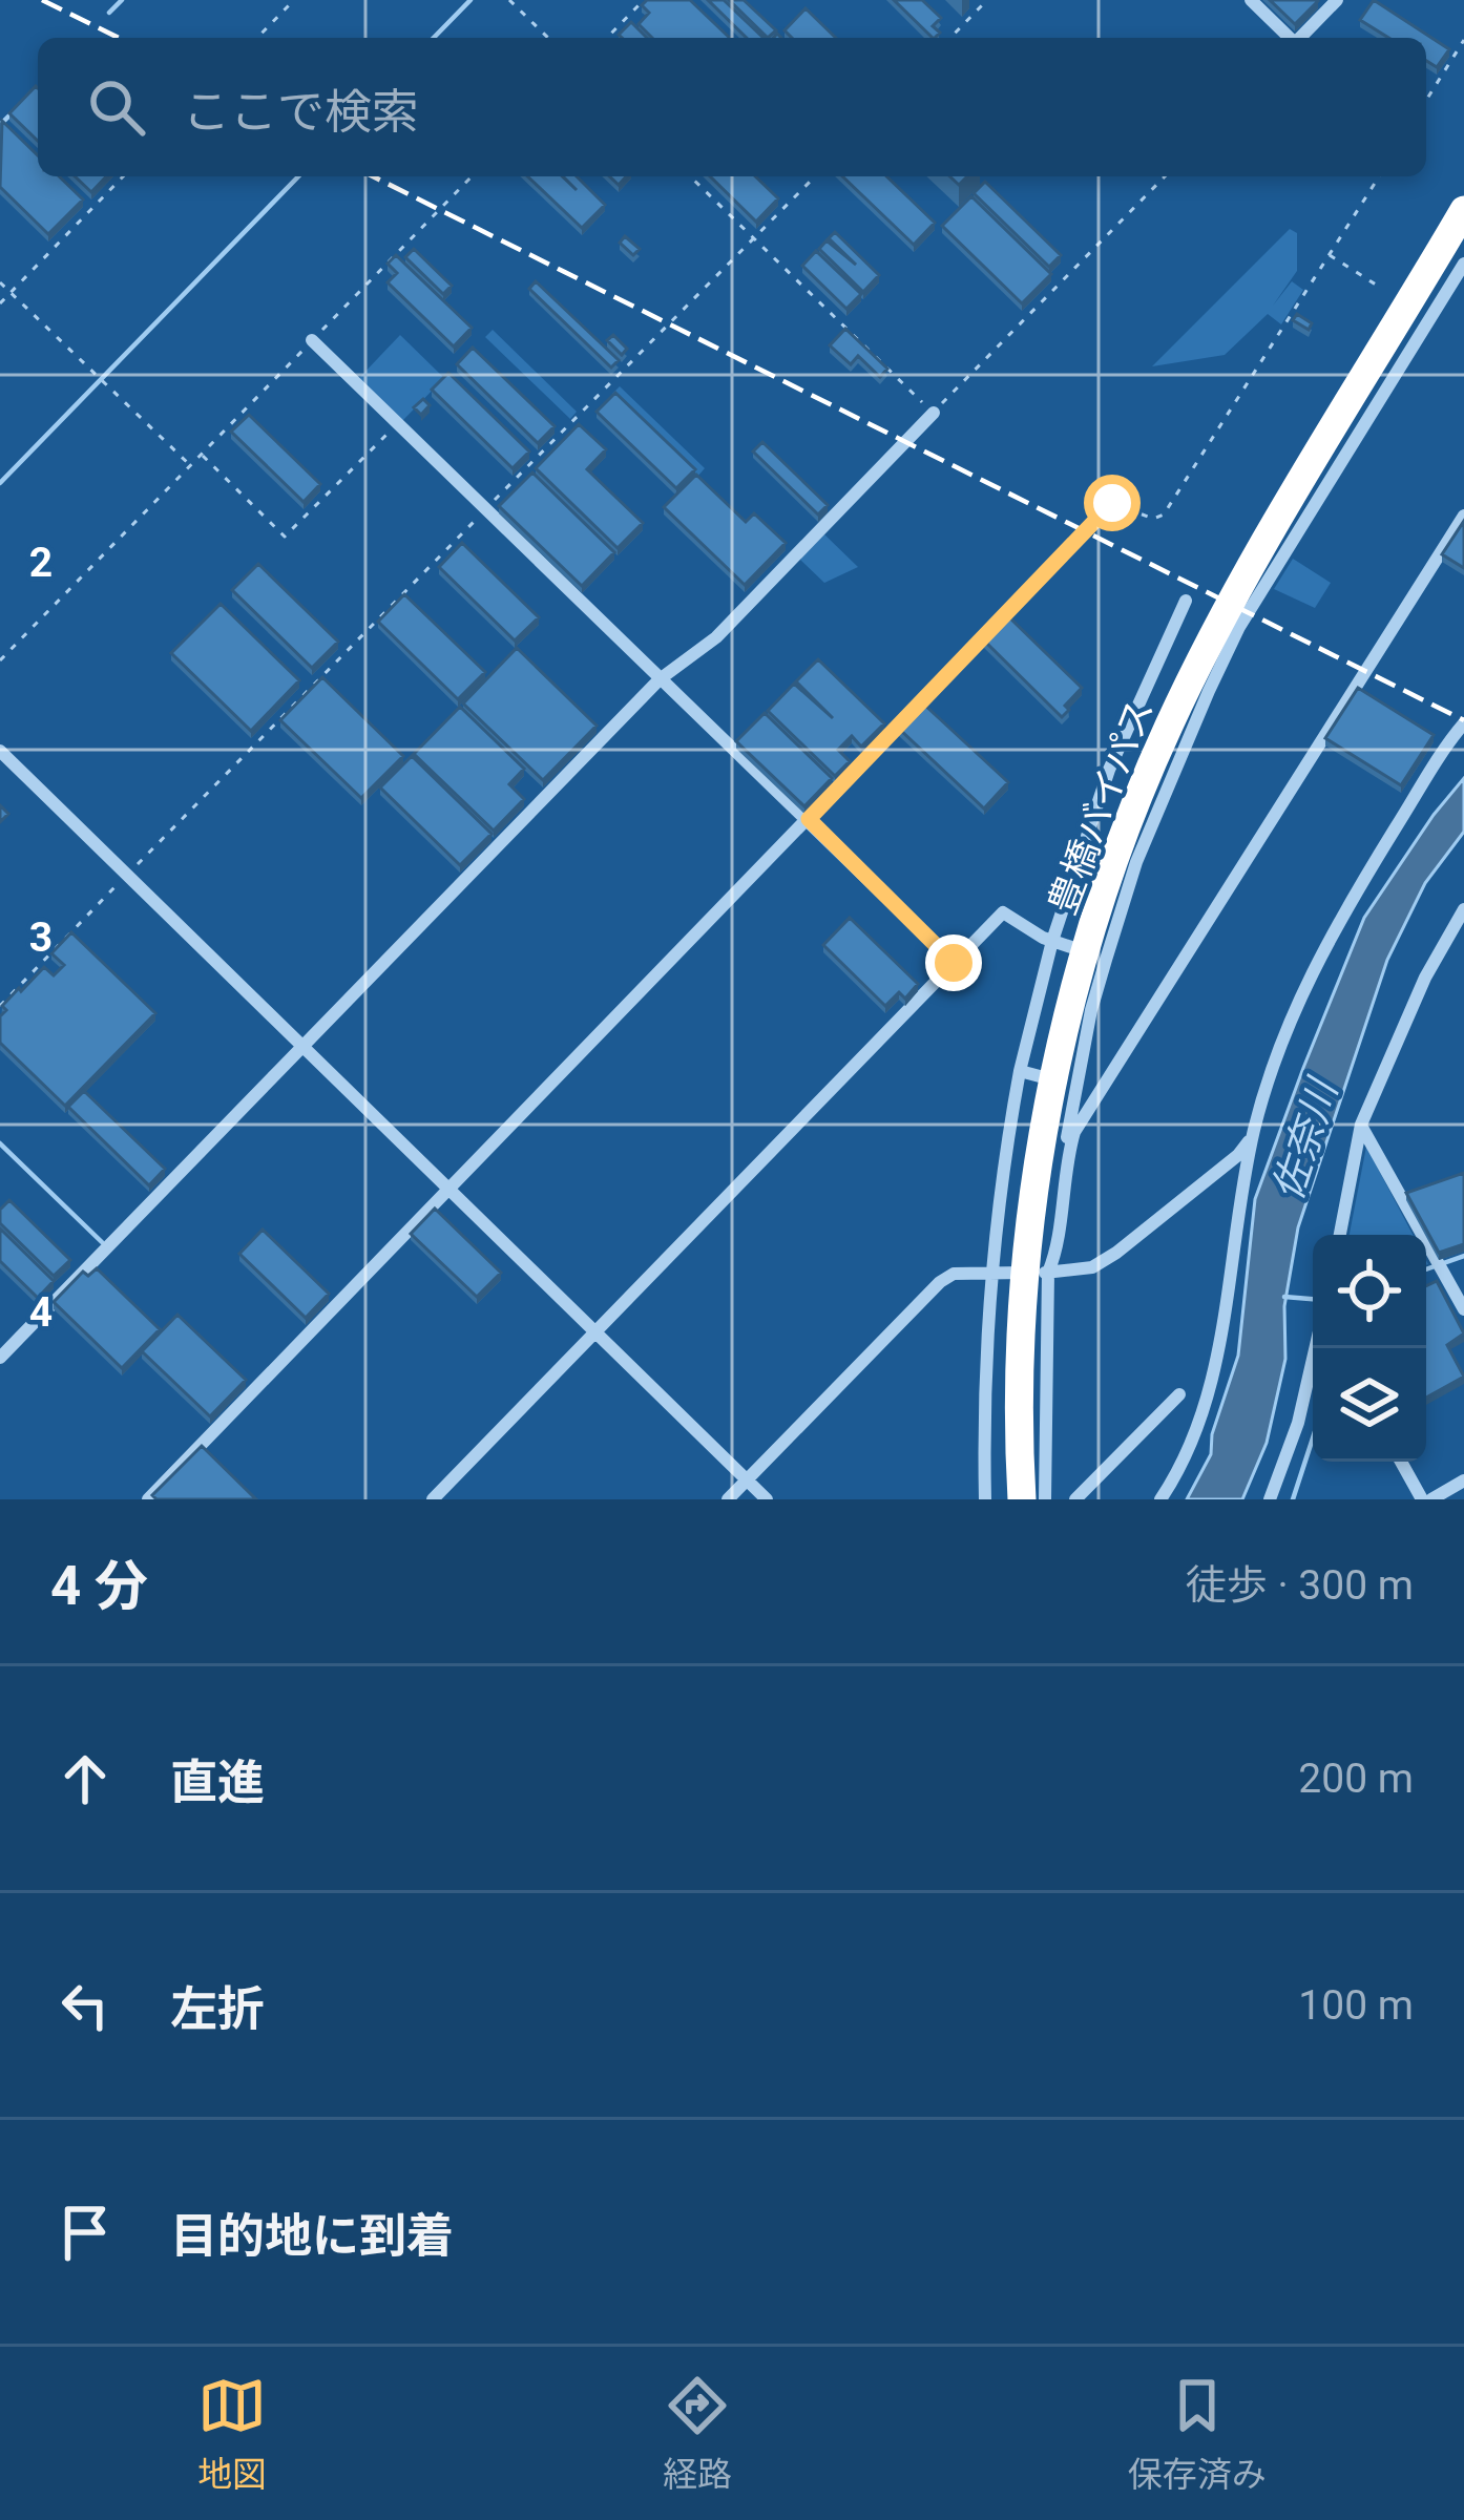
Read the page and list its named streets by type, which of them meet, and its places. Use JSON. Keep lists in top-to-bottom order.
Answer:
{
  "streets": {
    "highway": ["豊橋バイパス"]
  },
  "water": ["佐奈川"],
  "page": {
    "search": "ここで検索",
    "heading": ["4 分", "徒歩 · 300 m"],
    "list": [
      ["直進", "200 m"],
      ["左折", "100 m"],
      "目的地に到着"
    ],
    "nav": ["地図", "経路", "保存済み"]
  },
  "grid": {
    "rows": ["2", "3", "4"]
  }
}
